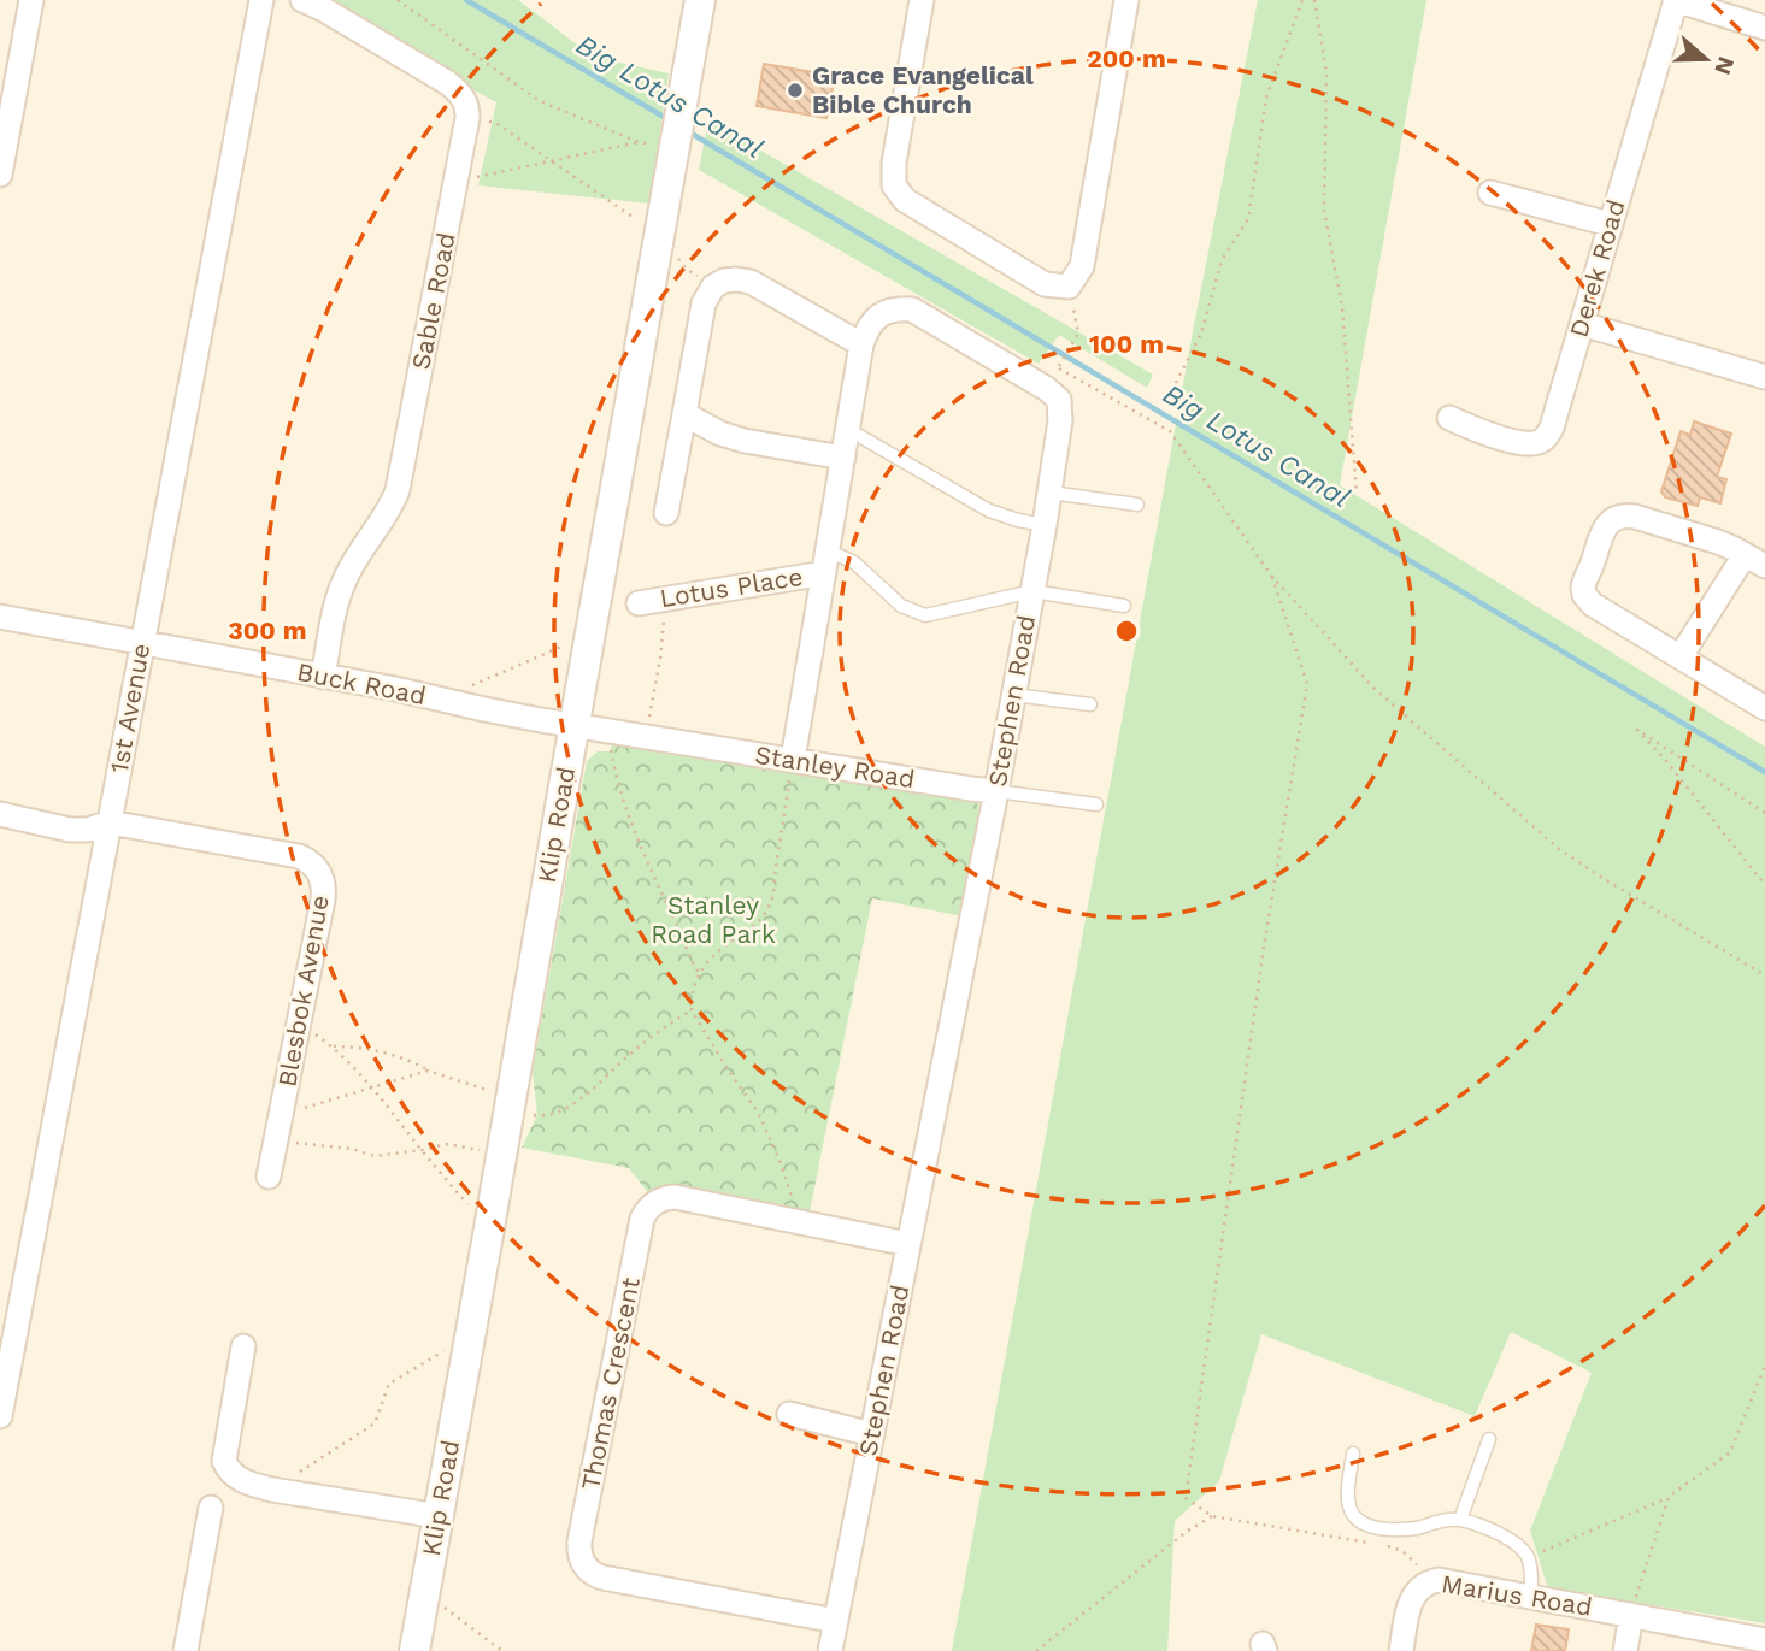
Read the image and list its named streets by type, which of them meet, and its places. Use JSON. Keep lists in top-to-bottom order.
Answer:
{
  "streets": {
    "street": [
      "Derek Road",
      "Sable Road",
      "Lotus Place",
      "Buck Road",
      "Stephen Road",
      "1st Avenue",
      "Stanley Road",
      "Klip Road",
      "Blesbok Avenue",
      "Thomas Crescent",
      "Marius Road"
    ]
  },
  "crossings": [
    ["Sable Road", "Buck Road"],
    ["Lotus Place", "Stephen Road"],
    ["Buck Road", "1st Avenue"],
    ["Buck Road", "Stanley Road"],
    ["Buck Road", "Klip Road"],
    ["Stephen Road", "Stanley Road"],
    ["Stephen Road", "Thomas Crescent"],
    ["1st Avenue", "Blesbok Avenue"],
    ["Stanley Road", "Klip Road"]
  ],
  "water": ["Big Lotus Canal"],
  "parks": ["Stanley Road Park"],
  "places": ["Grace Evangelical Bible Church"],
  "north": "right",
  "rings": ["200 m", "100 m", "300 m"]
}
